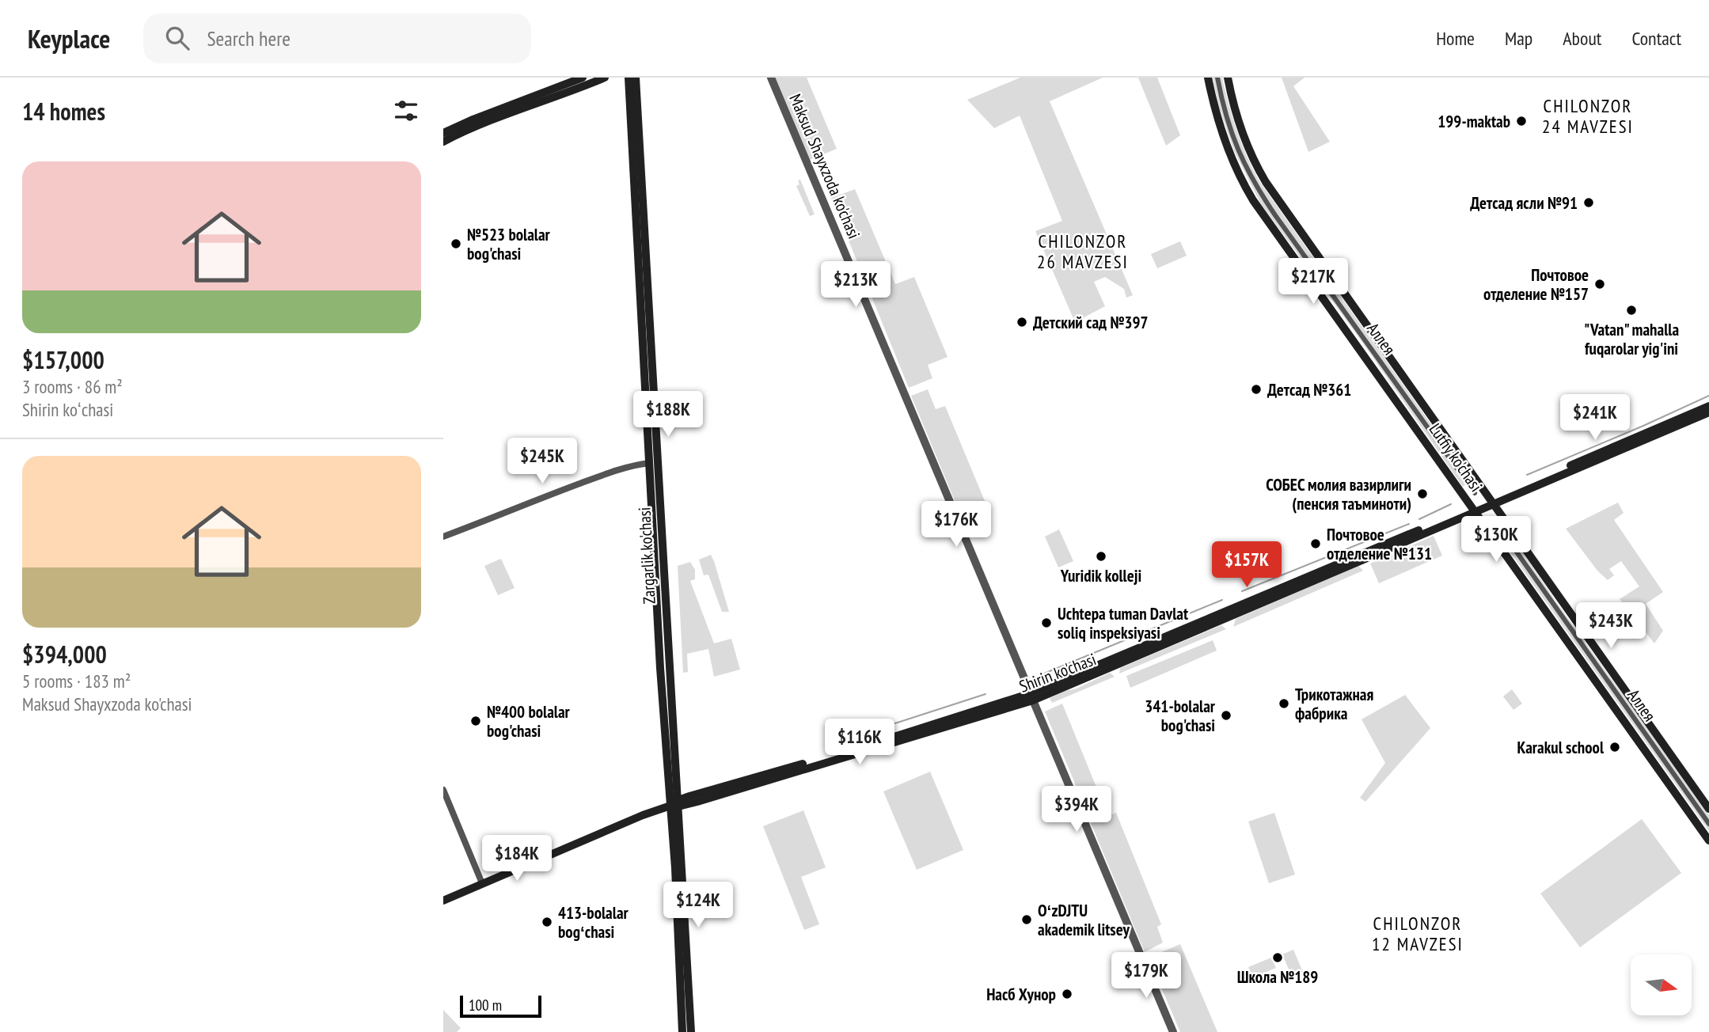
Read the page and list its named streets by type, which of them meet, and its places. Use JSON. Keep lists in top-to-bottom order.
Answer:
{
  "streets": {
    "main road": ["Lutfiy ko'chasi", "Zargarlik ko'chasi", "Shirin ko'chasi"],
    "street": ["Maksud Shayxzoda ko'chasi", "Аллея"]
  },
  "crossings": [
    ["Maksud Shayxzoda ko'chasi", "Shirin ko'chasi"],
    ["Lutfiy ko'chasi", "Shirin ko'chasi"],
    ["Zargarlik ko'chasi", "Shirin ko'chasi"]
  ],
  "districts": ["CHILONZOR 24 MAVZESI", "CHILONZOR 26 MAVZESI", "CHILONZOR 12 MAVZESI"],
  "places": [
    "199-maktab",
    "Детсад ясли №91",
    "№523 bolalar bog'chasi",
    "Почтовое отделение №157",
    "\"Vatan\" mahalla fuqarolar yig'ini",
    "Детский сад №397",
    "Детсад №361",
    "СОБЕС молия вазирлиги (пенсия таъминоти)",
    "Почтовое отделение №131",
    "Yuridik kolleji",
    "Uchtepa tuman Davlat soliq inspeksiyasi",
    "Трикотажная фабрика",
    "341-bolalar bog'chasi",
    "№400 bolalar bog'chasi",
    "Karakul school",
    "OʻzDJTU akademik litsey",
    "413-bolalar bogʻchasi",
    "Школа №189",
    "Насб Хунор"
  ],
  "scale_bar": "100 m",
  "north": "right",
  "page": {
    "header": "Keyplace",
    "search": "Search here",
    "nav": [
      "Home",
      "Map",
      "About",
      "Contact"
    ],
    "heading": "14 homes",
    "list": [
      {
        "name": "$157,000",
        "note": "3 rooms · 86 m² · Shirin koʻchasi"
      },
      {
        "name": "$394,000",
        "note": "5 rooms · 183 m² · Maksud Shayxzoda ko'chasi"
      }
    ],
    "price": [
      "$217K",
      "$213K",
      "$188K",
      "$241K",
      "$245K",
      "$176K",
      "$130K",
      "$157K",
      "$243K",
      "$116K",
      "$394K",
      "$184K",
      "$124K",
      "$179K"
    ],
    "scale": "100 m"
  }
}
